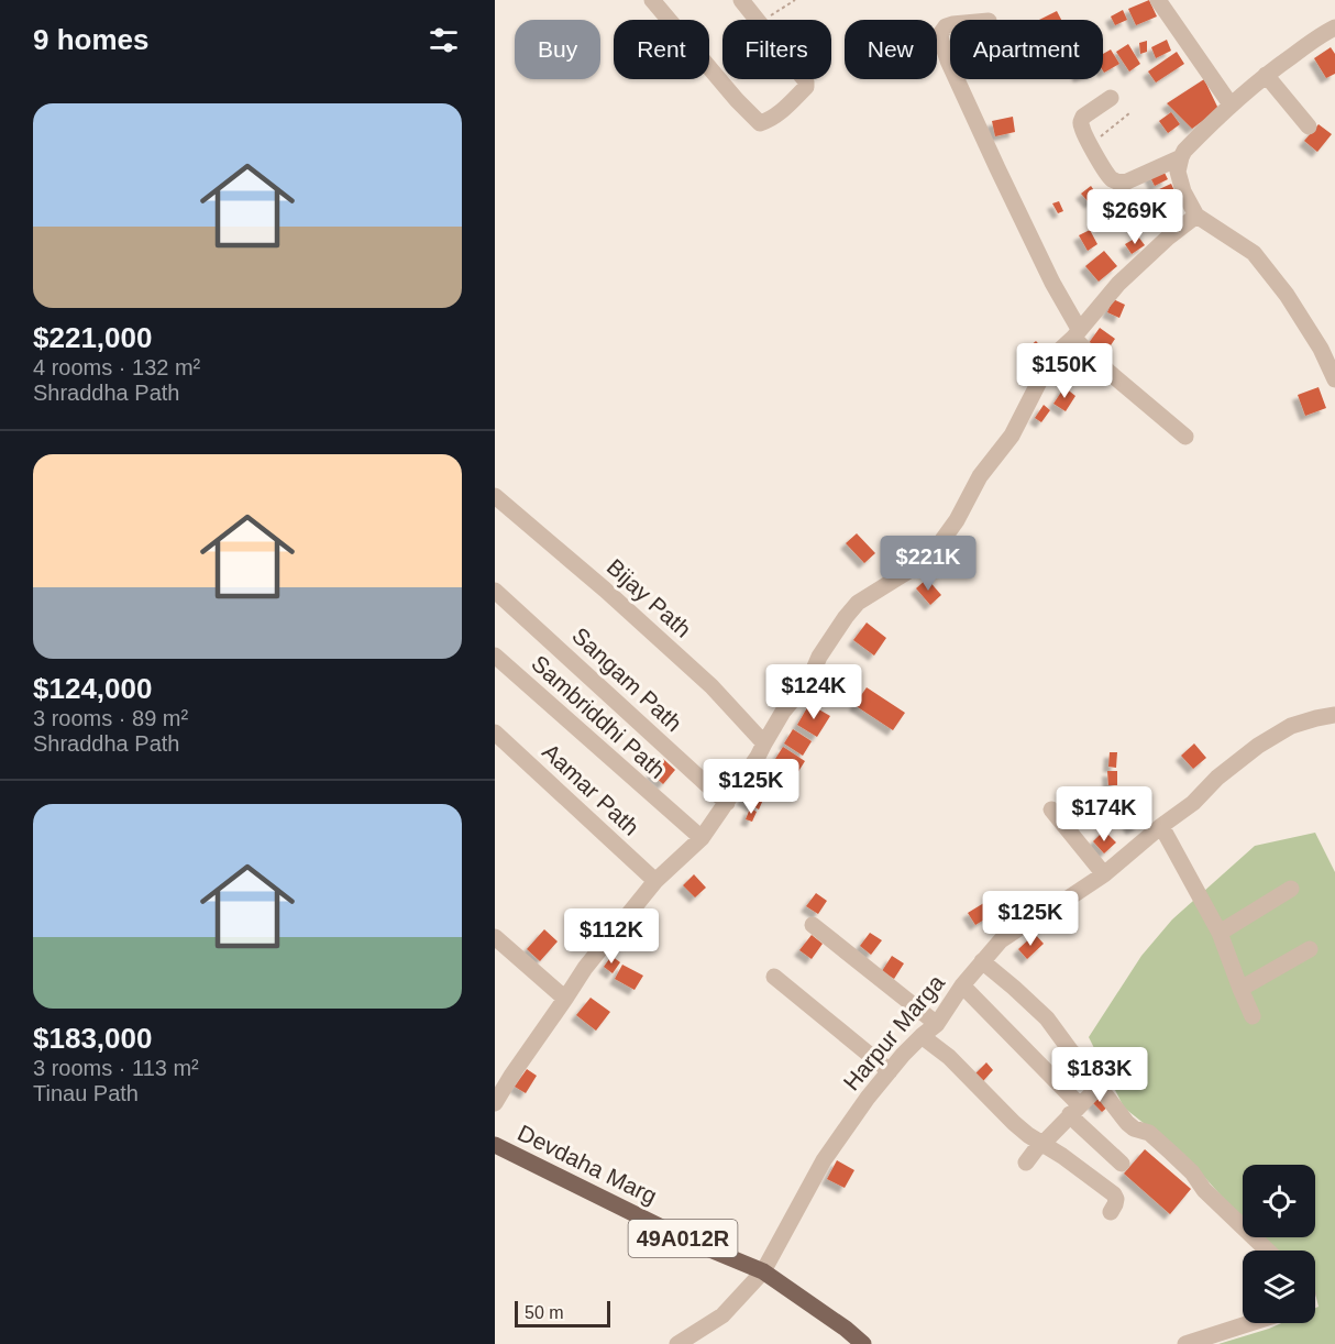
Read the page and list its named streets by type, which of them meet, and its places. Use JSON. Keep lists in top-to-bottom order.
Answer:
{
  "streets": {
    "main road": ["Devdaha Marg", "49A012R"],
    "street": [
      "Bijay Path",
      "Sangam Path",
      "Sambriddhi Path",
      "Aamar Path",
      "Harpur Marga"
    ]
  },
  "crossings": [
    ["Harpur Marga", "Devdaha Marg"]
  ],
  "scale_bar": "50 m",
  "page": {
    "heading": "9 homes",
    "chip": [
      "Buy",
      "Rent",
      "Filters",
      "New",
      "Apartment"
    ],
    "list": [
      {
        "name": "$221,000",
        "note": "4 rooms · 132 m² · Shraddha Path"
      },
      {
        "name": "$124,000",
        "note": "3 rooms · 89 m² · Shraddha Path"
      },
      {
        "name": "$183,000",
        "note": "3 rooms · 113 m² · Tinau Path"
      }
    ],
    "price": [
      "$269K",
      "$150K",
      "$221K",
      "$124K",
      "$125K",
      "$174K",
      "$125K",
      "$112K",
      "$183K"
    ],
    "scale": "50 m"
  }
}
